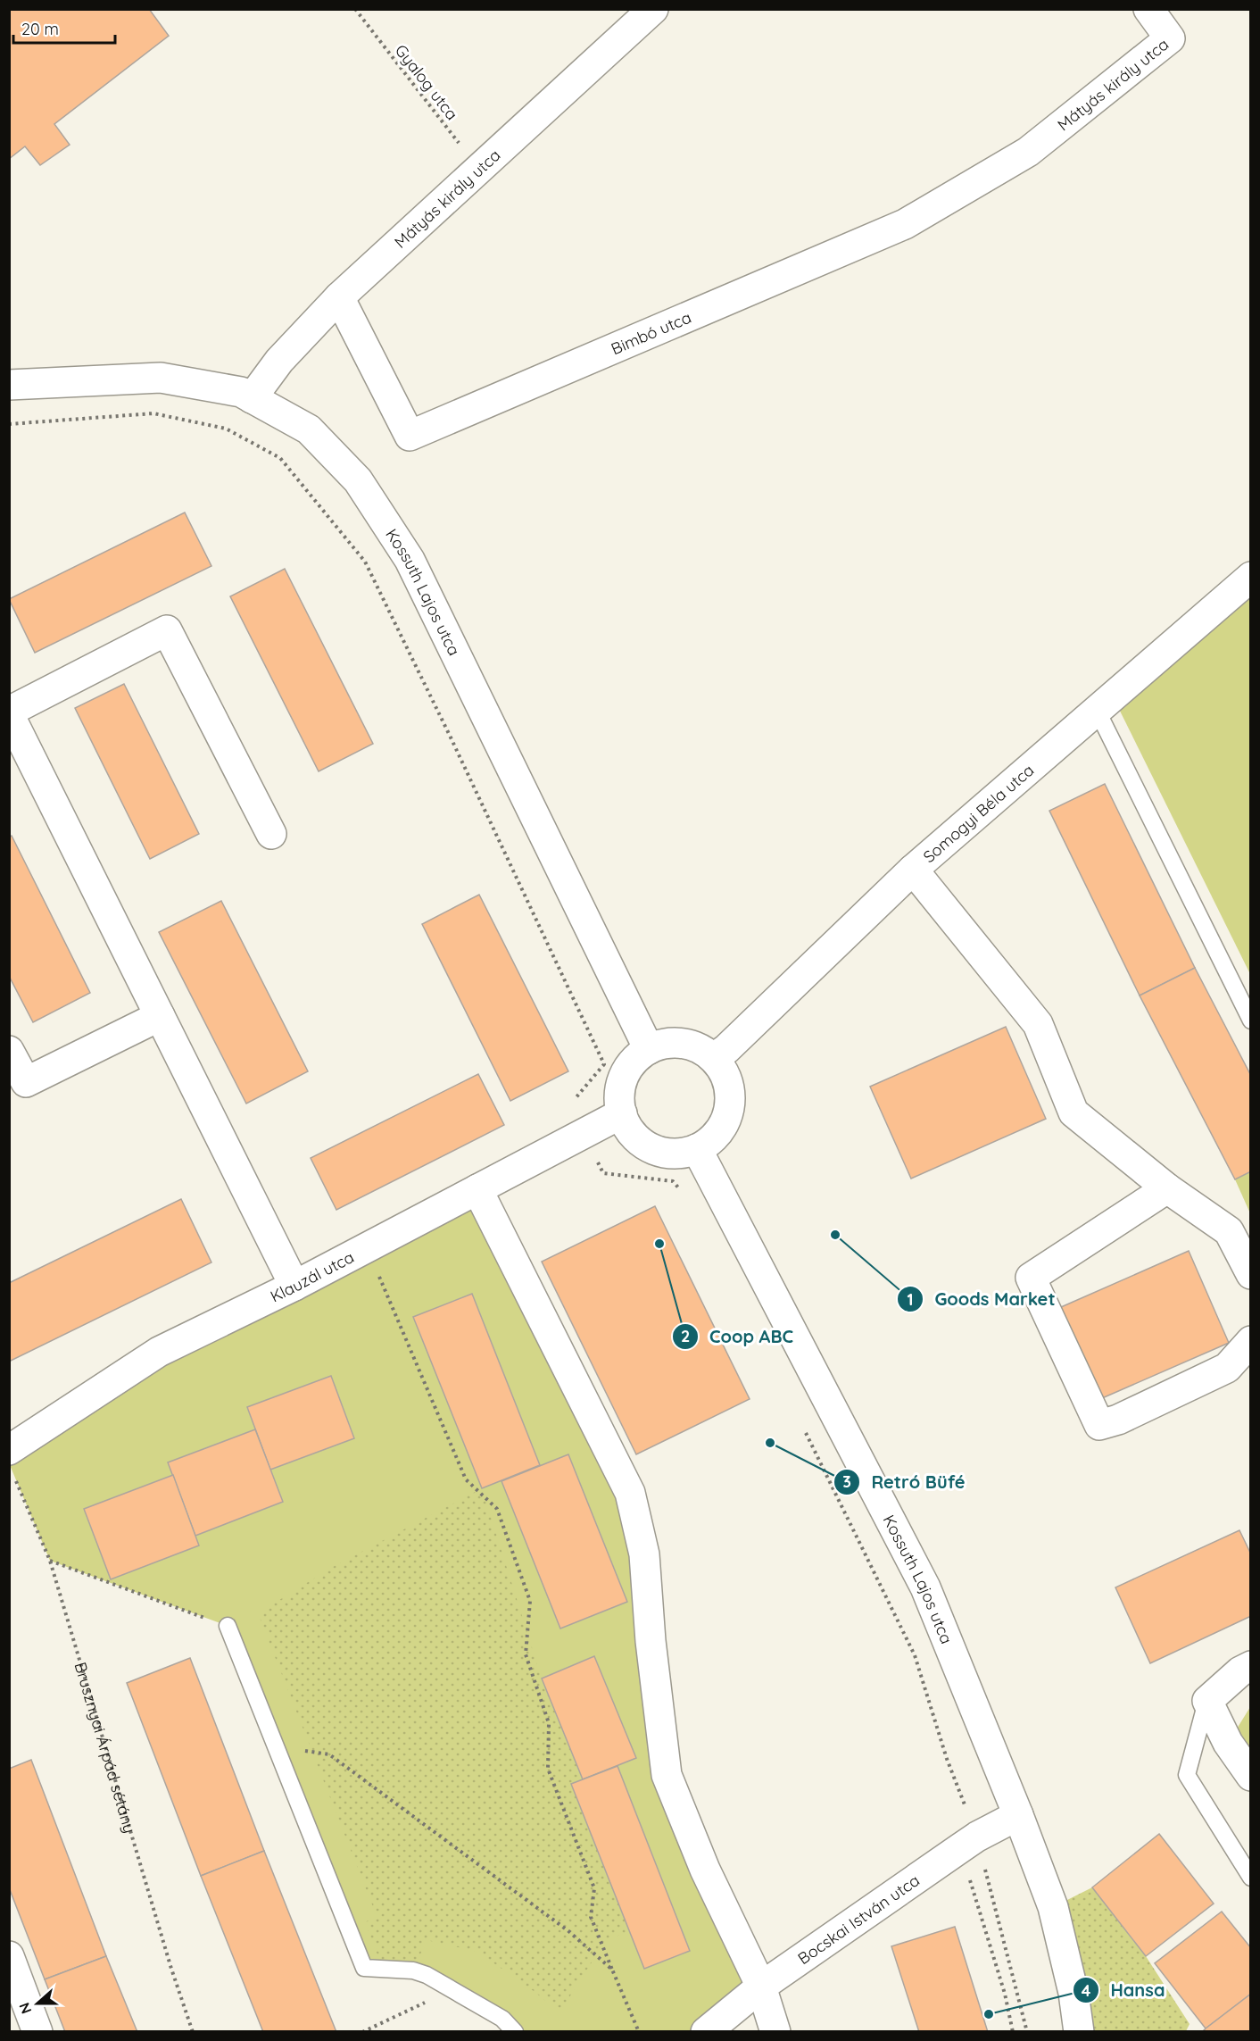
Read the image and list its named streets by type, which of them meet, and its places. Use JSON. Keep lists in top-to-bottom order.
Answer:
{
  "streets": {
    "street": [
      "Mátyás király utca",
      "Bimbó utca",
      "Kossuth Lajos utca",
      "Somogyi Béla utca",
      "Klauzál utca",
      "Bocskai István utca"
    ],
    "path": ["Gyalog utca", "Brusznyai Árpád sétány"]
  },
  "crossings": [
    ["Gyalog utca", "Mátyás király utca"],
    ["Mátyás király utca", "Bimbó utca"],
    ["Mátyás király utca", "Kossuth Lajos utca"],
    ["Kossuth Lajos utca", "Somogyi Béla utca"],
    ["Kossuth Lajos utca", "Klauzál utca"],
    ["Kossuth Lajos utca", "Bocskai István utca"],
    ["Somogyi Béla utca", "Klauzál utca"],
    ["Klauzál utca", "Brusznyai Árpád sétány"]
  ],
  "places": [
    "Goods Market",
    "Coop ABC",
    "Retró Büfé",
    "Hansa"
  ],
  "scale_bar": "20 m",
  "north": "left"
}
